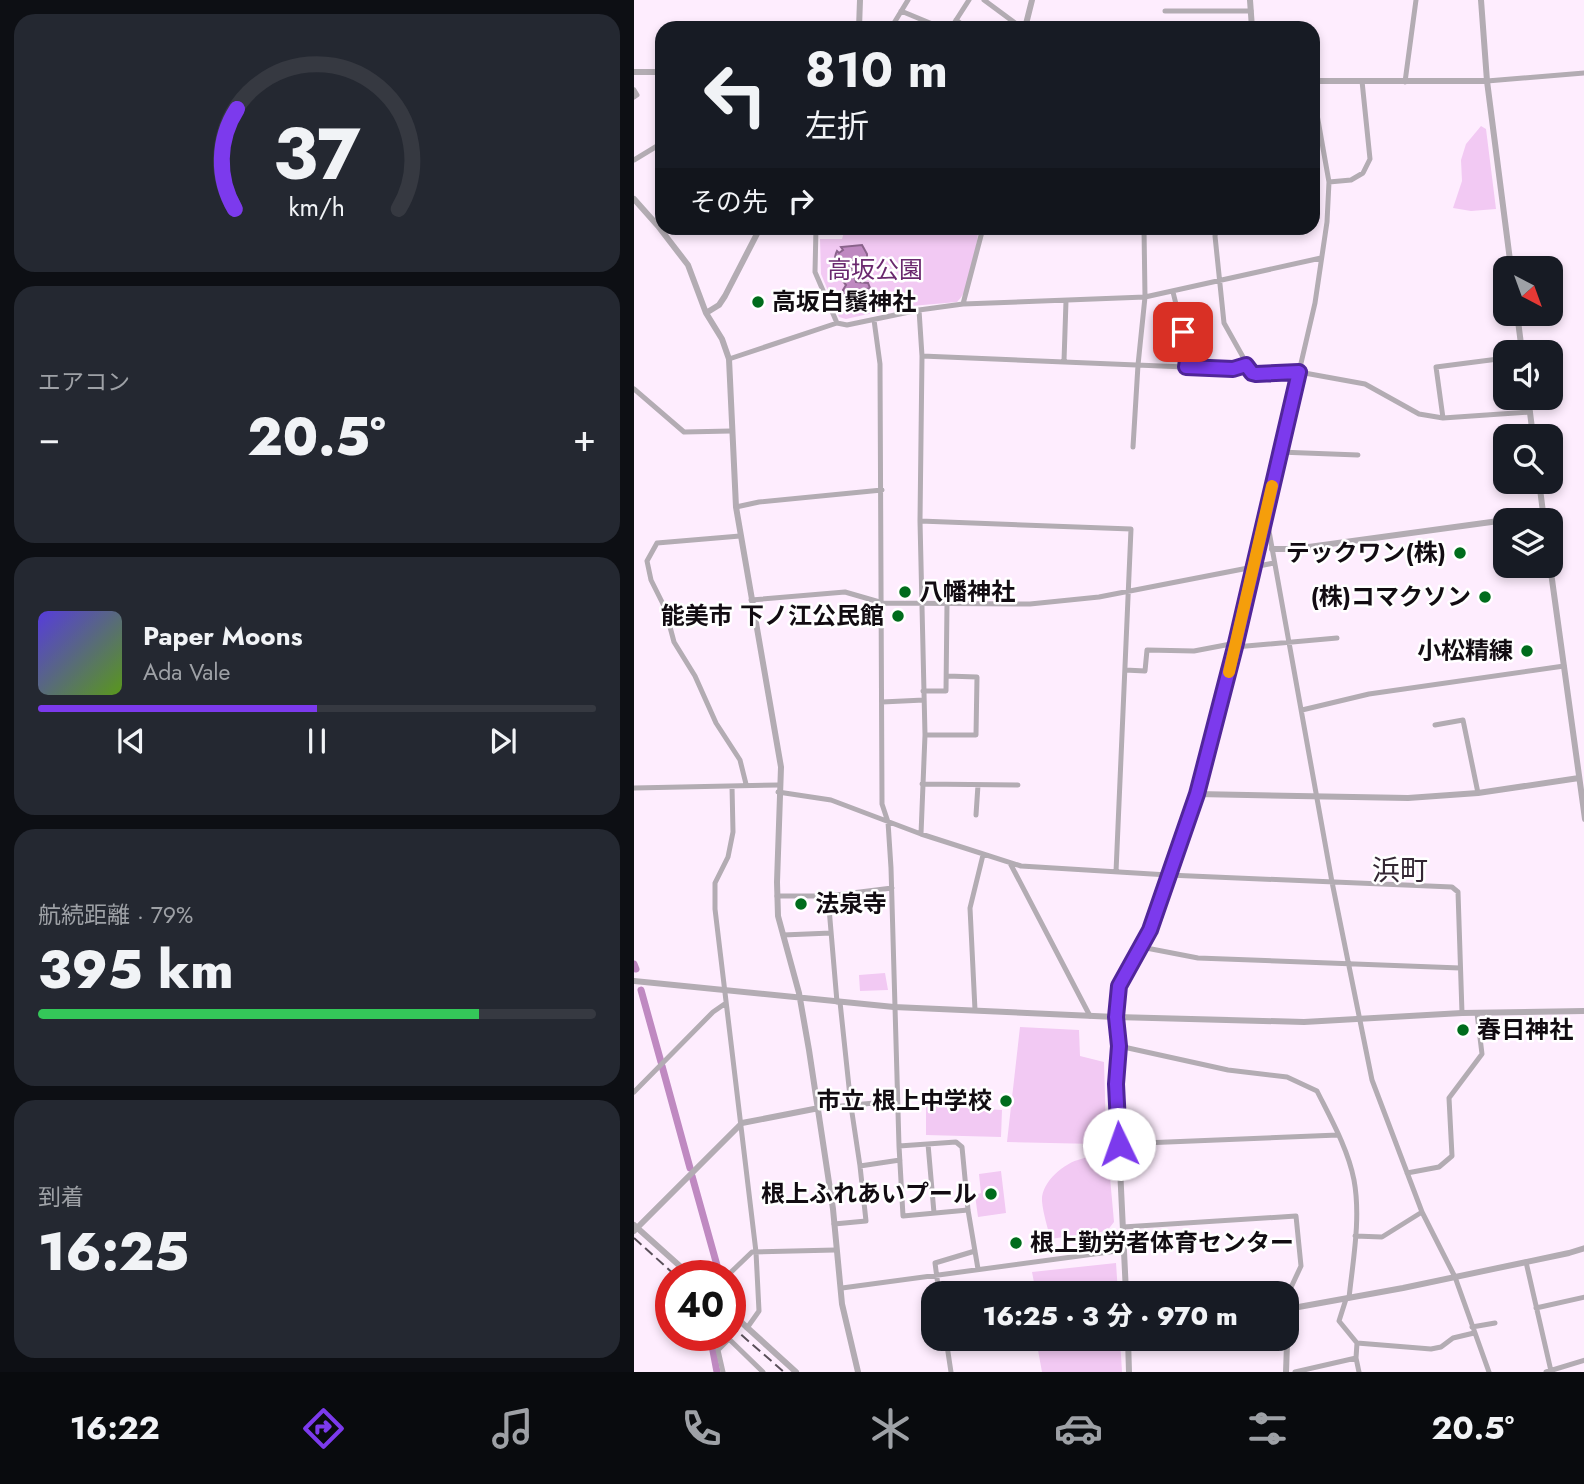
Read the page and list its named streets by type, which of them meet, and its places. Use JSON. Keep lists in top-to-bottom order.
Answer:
{
  "districts": ["浜町"],
  "parks": ["高坂公園"],
  "places": [
    "高坂白鬚神社",
    "テックワン(株)",
    "八幡神社",
    "(株)コマクソン",
    "能美市 下ノ江公民館",
    "小松精練",
    "法泉寺",
    "春日神社",
    "市立 根上中学校",
    "根上ふれあいプール",
    "根上勤労者体育センター"
  ],
  "north": "bottom right",
  "page": {
    "turn": ["810 m", "左折"],
    "then": "その先",
    "tile": [
      "エアコン",
      ["航続距離 · 79%", "395 km"],
      ["到着", "16:25"]
    ],
    "heat": ["−", "20.5°", "+"],
    "song": ["Paper Moons", "Ada Vale"],
    "limit": "40",
    "trip": "16:25 · 3 分 · 970 m",
    "tabs": ["16:22", "20.5°"],
    "gauge": ["37", "km/h"]
  }
}
